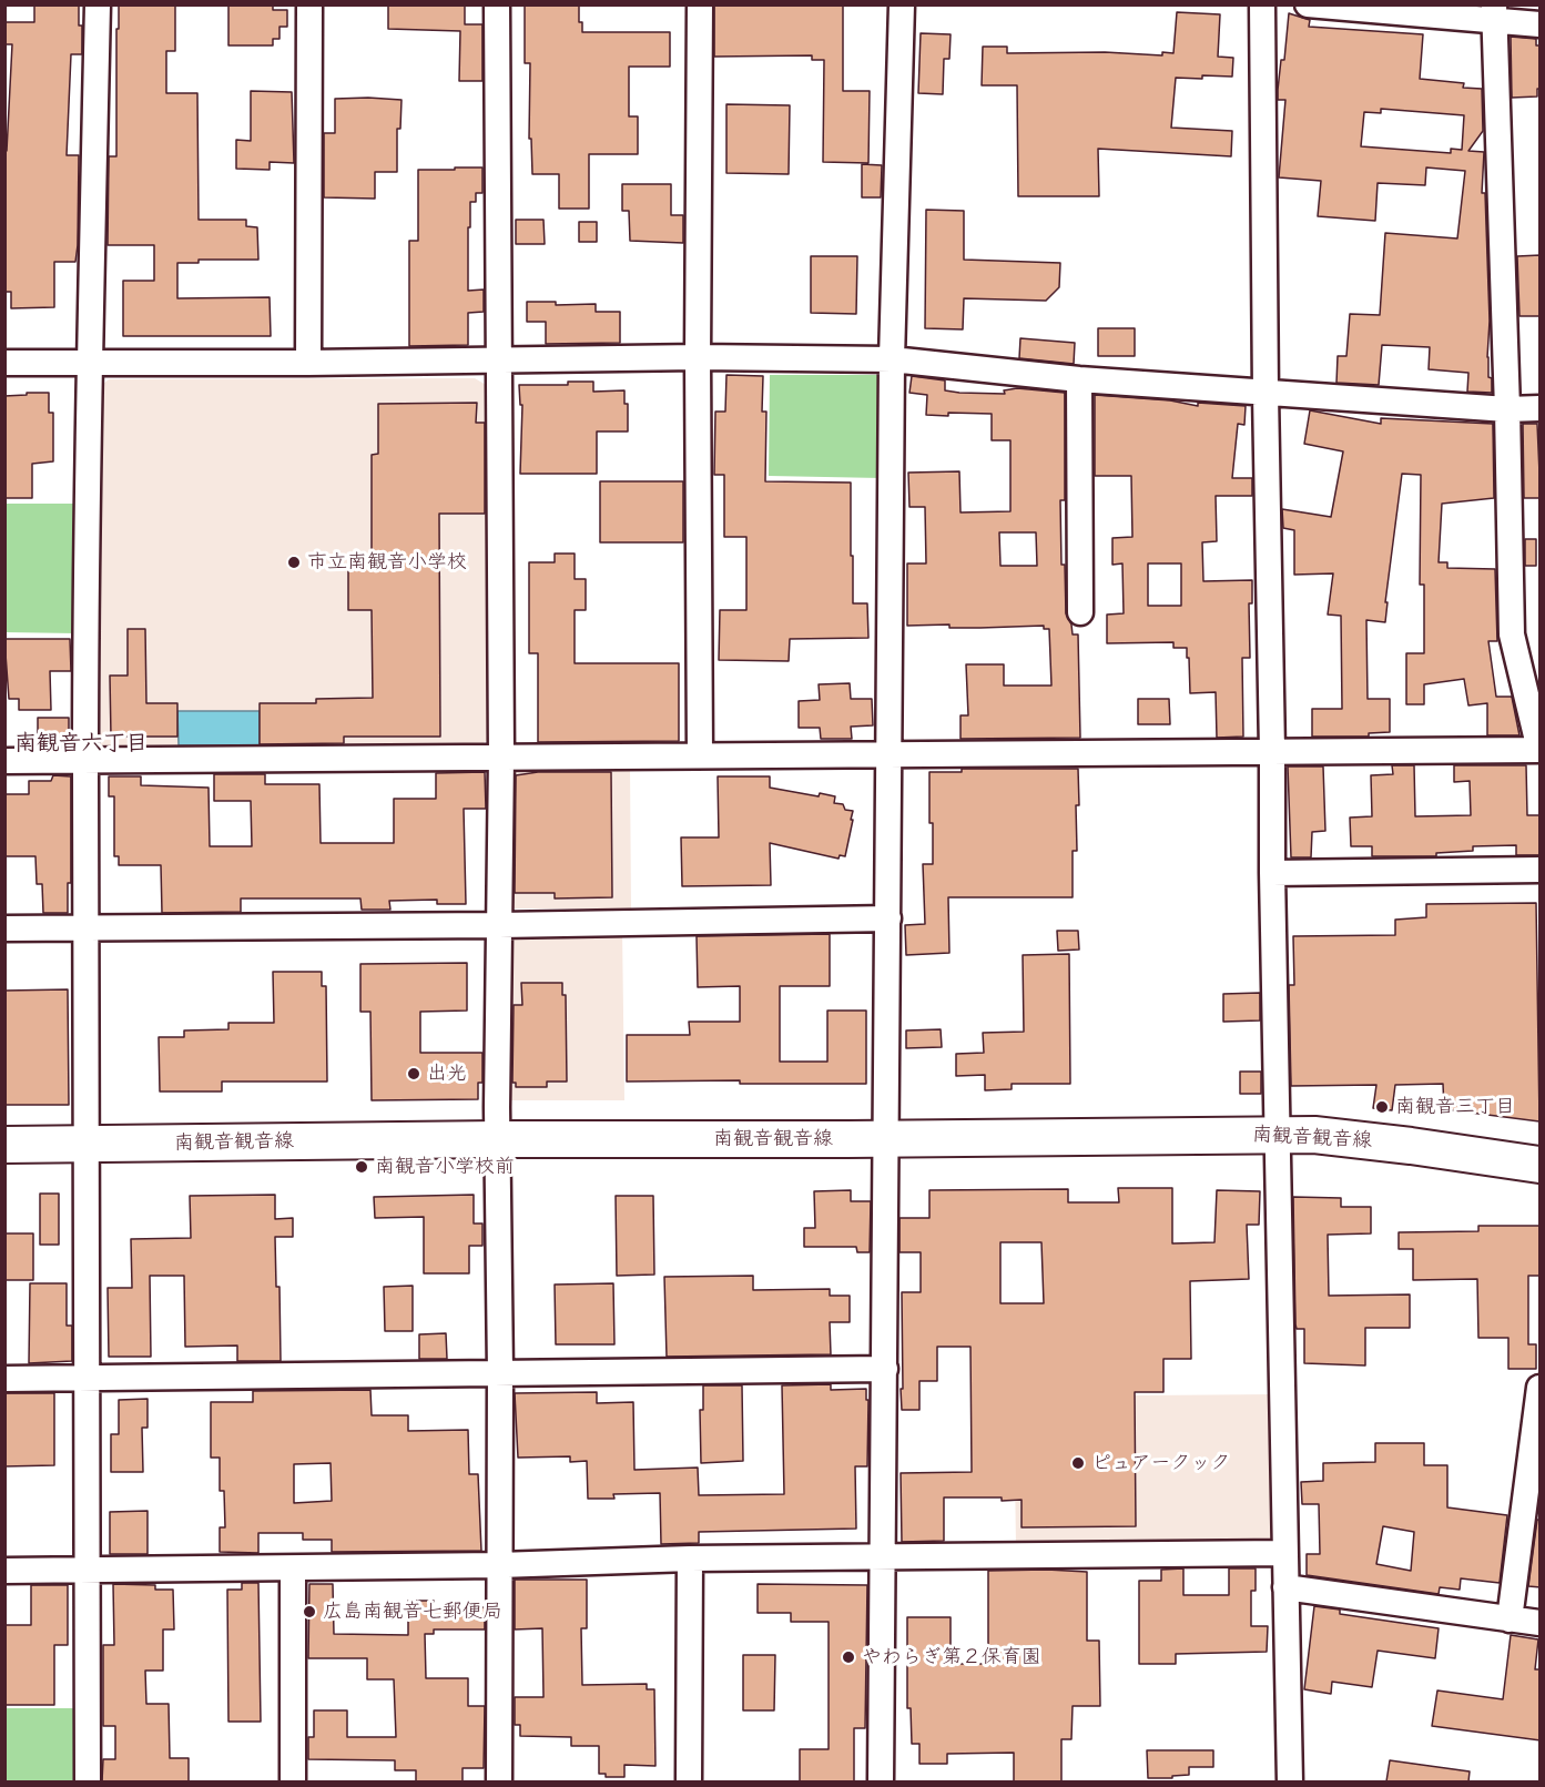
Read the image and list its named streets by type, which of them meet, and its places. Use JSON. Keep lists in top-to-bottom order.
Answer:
{
  "streets": {
    "main road": ["南観音観音線"]
  },
  "districts": ["南観音六丁目"],
  "places": [
    "市立南観音小学校",
    "出光",
    "南観音三丁目",
    "南観音小学校前",
    "ピュアークック",
    "広島南観音七郵便局",
    "やわらぎ第２保育園"
  ]
}
